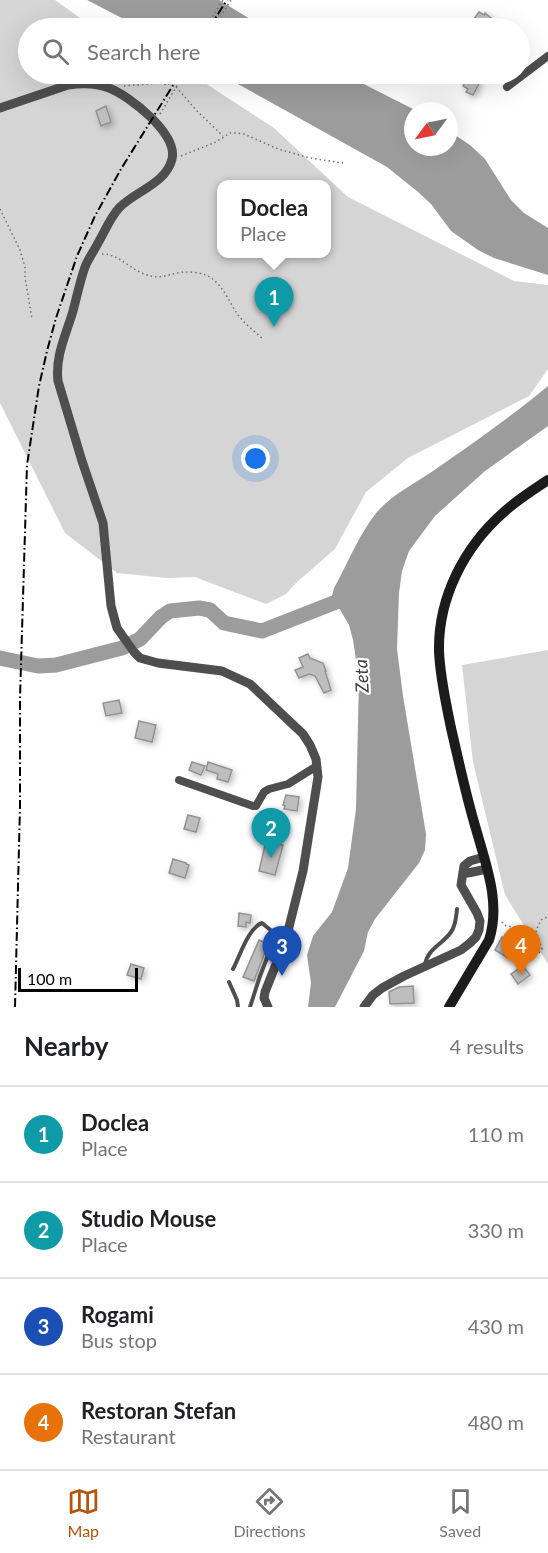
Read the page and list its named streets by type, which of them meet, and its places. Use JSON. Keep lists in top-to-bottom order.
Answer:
{
  "water": ["Zeta"],
  "scale_bar": "100 m",
  "north": "bottom left",
  "page": {
    "search": "Search here",
    "popup": ["Doclea", "Place"],
    "pins": [
      "1",
      "2",
      "4",
      "3"
    ],
    "scale": "100 m",
    "heading": ["Nearby", "4 results"],
    "list": [
      {
        "mark": "1",
        "name": "Doclea",
        "note": "Place",
        "value": "110 m"
      },
      {
        "mark": "2",
        "name": "Studio Mouse",
        "note": "Place",
        "value": "330 m"
      },
      {
        "mark": "3",
        "name": "Rogami",
        "note": "Bus stop",
        "value": "430 m"
      },
      {
        "mark": "4",
        "name": "Restoran Stefan",
        "note": "Restaurant",
        "value": "480 m"
      }
    ],
    "nav": ["Map", "Directions", "Saved"]
  }
}
